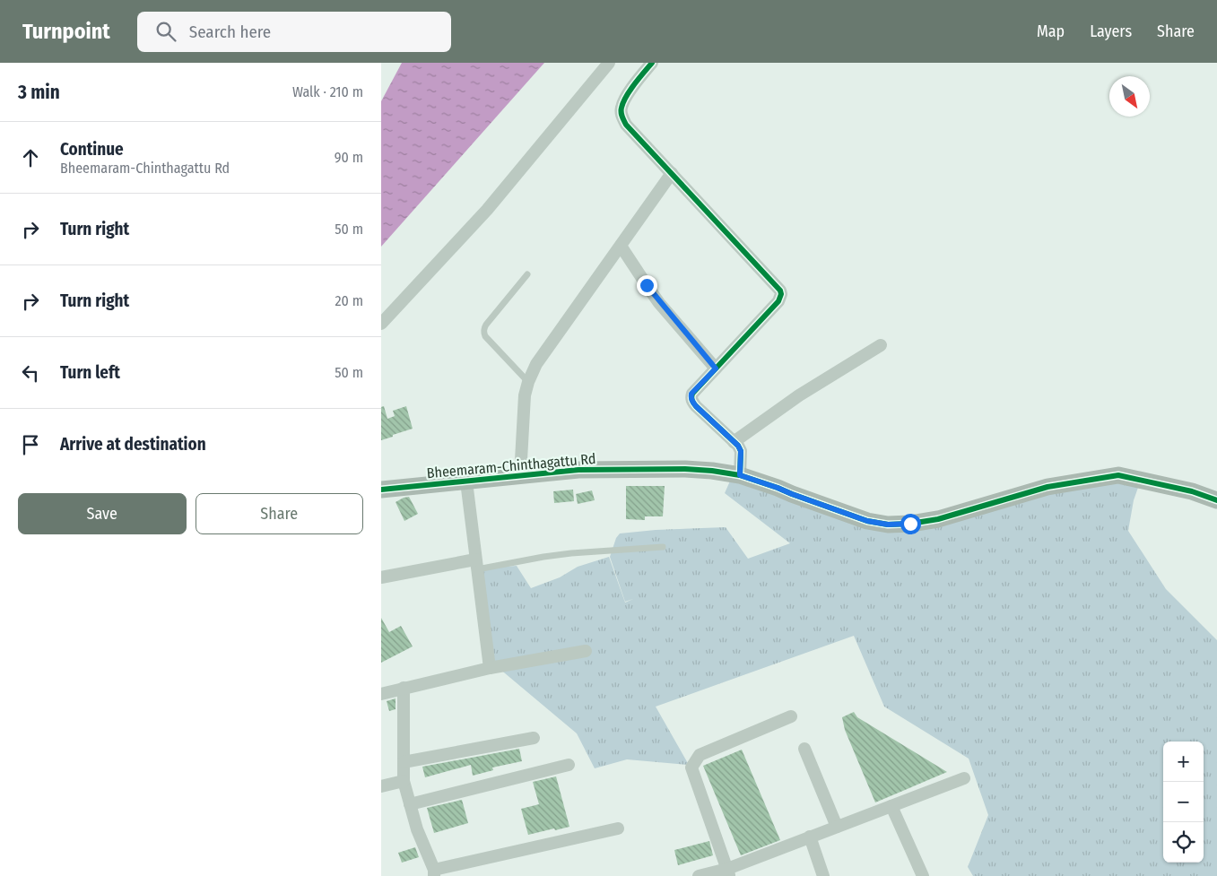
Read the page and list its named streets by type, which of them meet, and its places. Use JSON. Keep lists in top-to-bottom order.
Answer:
{
  "streets": {
    "street": ["Bheemaram-Chinthagattu Rd"]
  },
  "north": "bottom right",
  "page": {
    "header": "Turnpoint",
    "search": "Search here",
    "nav": ["Map", "Layers", "Share"],
    "heading": ["3 min", "Walk · 210 m"],
    "list": [
      ["Continue", "Bheemaram-Chinthagattu Rd", "90 m"],
      ["Turn right", "50 m"],
      ["Turn right", "20 m"],
      ["Turn left", "50 m"],
      "Arrive at destination"
    ],
    "buttons": ["Save", "Share"],
    "map_buttons": ["+", "−"]
  }
}
